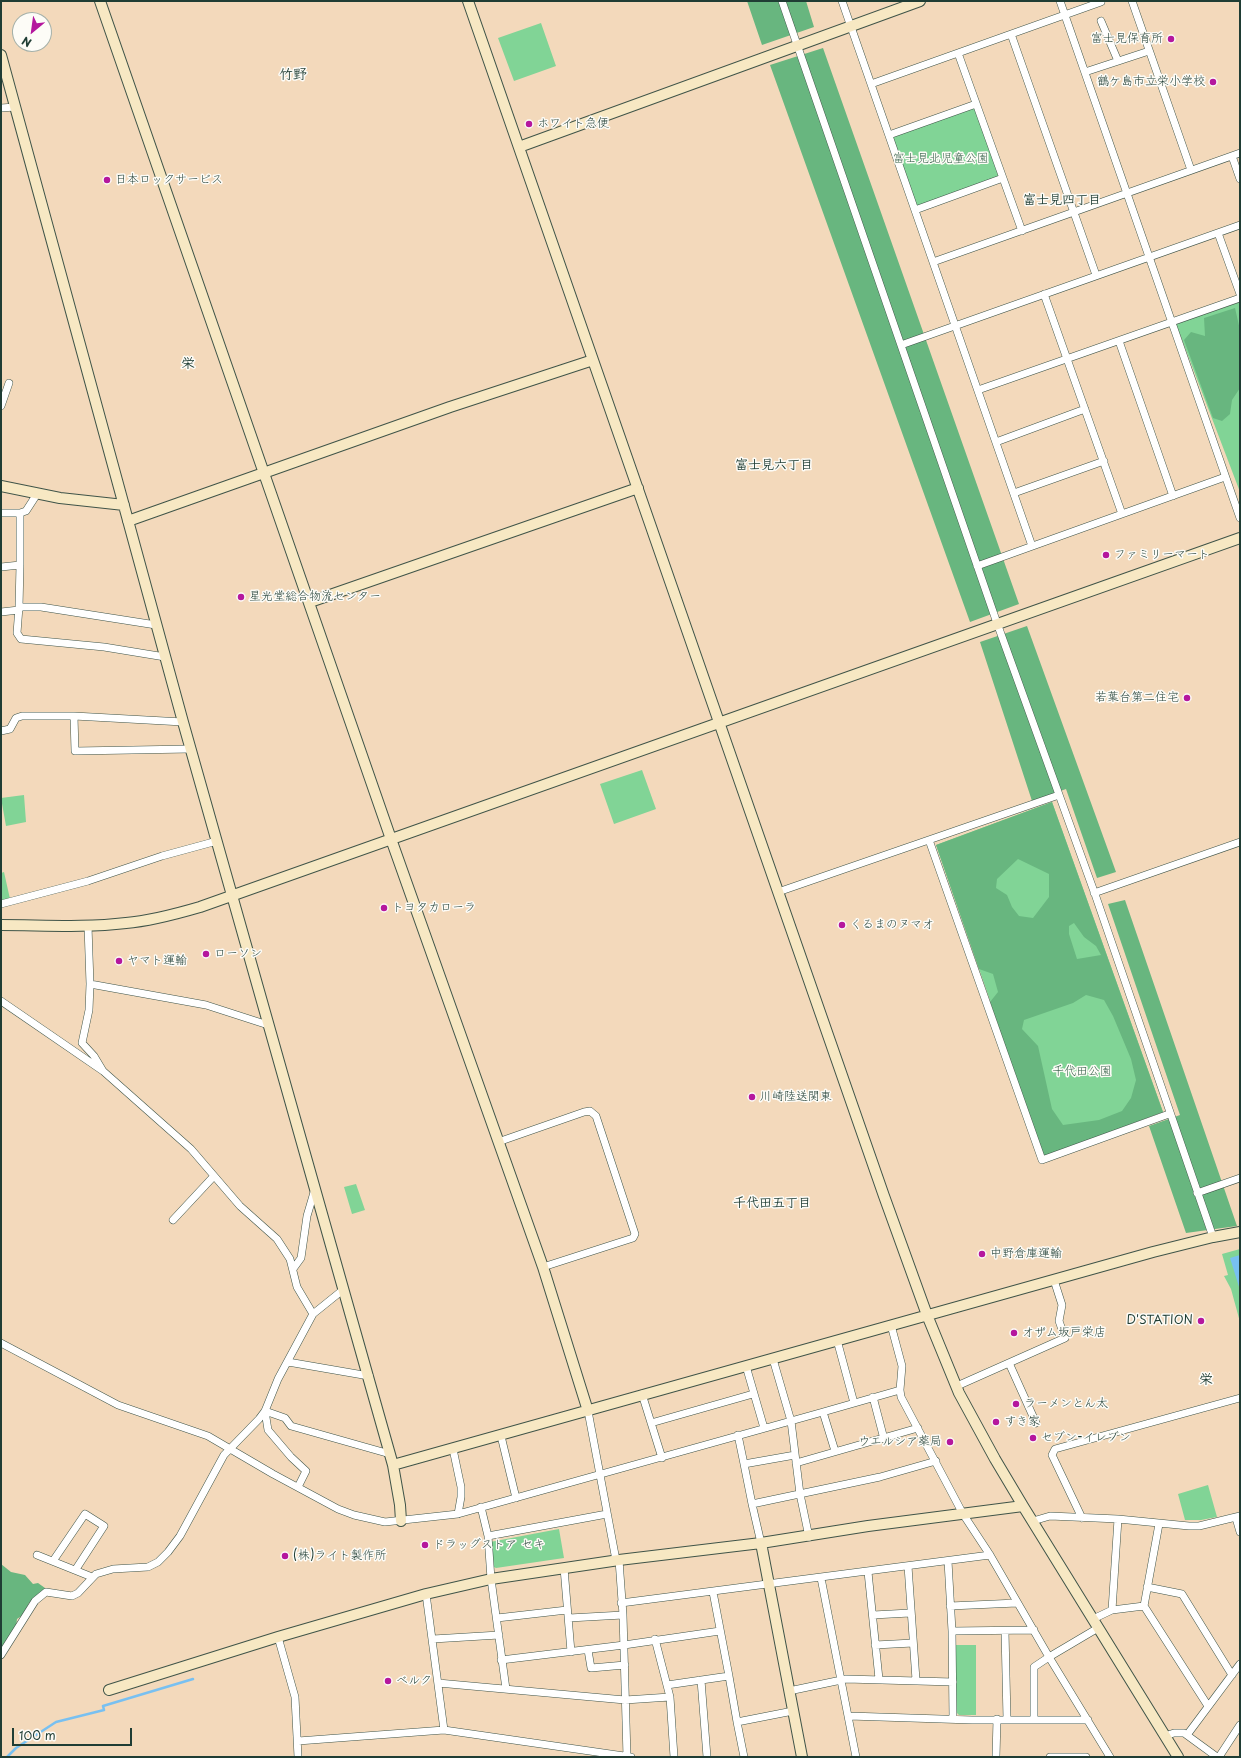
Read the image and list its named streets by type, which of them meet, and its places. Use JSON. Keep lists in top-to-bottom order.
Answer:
{
  "districts": [
    "竹野",
    "富士見四丁目",
    "栄",
    "富士見六丁目",
    "千代田五丁目",
    "栄"
  ],
  "parks": ["富士見北児童公園", "千代田公園"],
  "places": [
    "富士見保育所",
    "鶴ケ島市立栄小学校",
    "ホワイト急便",
    "日本ロックサービス",
    "ファミリーマート",
    "星光堂総合物流センター",
    "若葉台第二住宅",
    "トヨタカローラ",
    "くるまのヌマオ",
    "ローソン",
    "ヤマト運輸",
    "川崎陸送関東",
    "中野倉庫運輸",
    "D'STATION",
    "オザム坂戸栄店",
    "ラーメンとん太",
    "すき家",
    "セブン-イレブン",
    "ウエルシア薬局",
    "ドラッグストア セキ",
    "(株)ライト製作所",
    "ベルク"
  ],
  "scale_bar": "100 m",
  "north": "bottom left"
}
